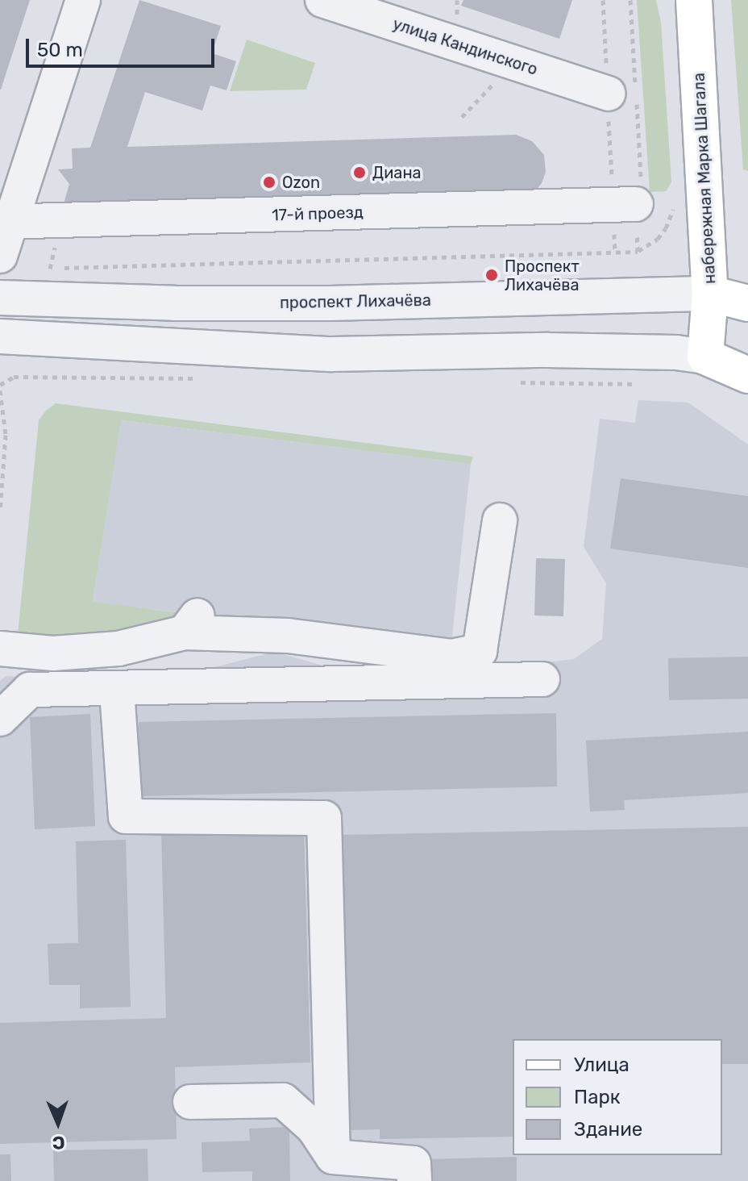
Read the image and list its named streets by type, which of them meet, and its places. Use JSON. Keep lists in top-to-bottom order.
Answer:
{
  "streets": {
    "main road": ["набережная Марка Шагала"],
    "street": ["улица Кандинского", "17-й проезд", "проспект Лихачёва"]
  },
  "crossings": [
    ["набережная Марка Шагала", "проспект Лихачёва"]
  ],
  "places": ["Диана", "Ozon", "Проспект Лихачёва"],
  "legend": ["Улица", "Парк", "Здание"],
  "scale_bar": "50 m",
  "north": "bottom"
}
